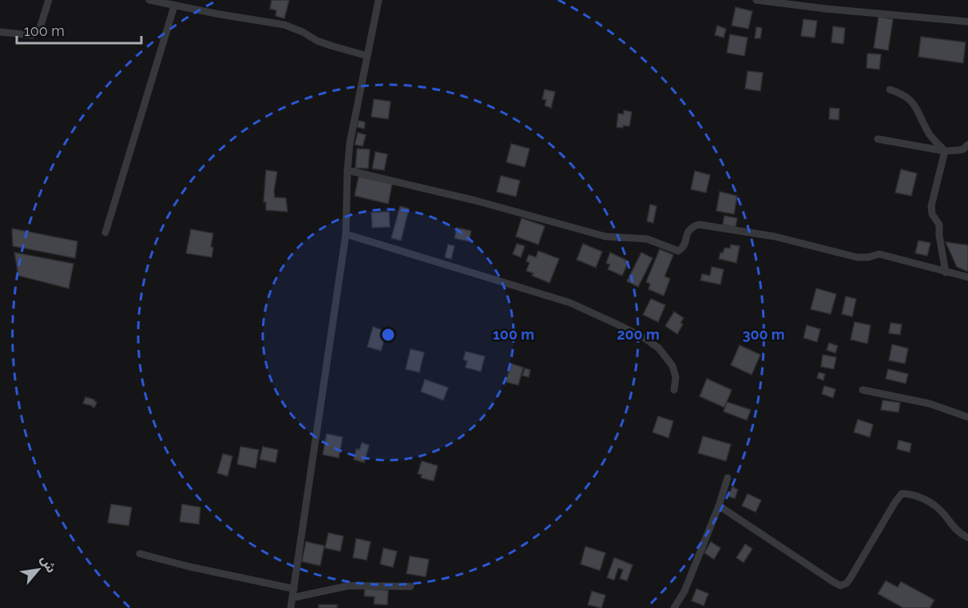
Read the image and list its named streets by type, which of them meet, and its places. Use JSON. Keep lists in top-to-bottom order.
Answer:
{
  "scale_bar": "100 m",
  "north": "top right",
  "rings": ["100 m", "200 m", "300 m"]
}
